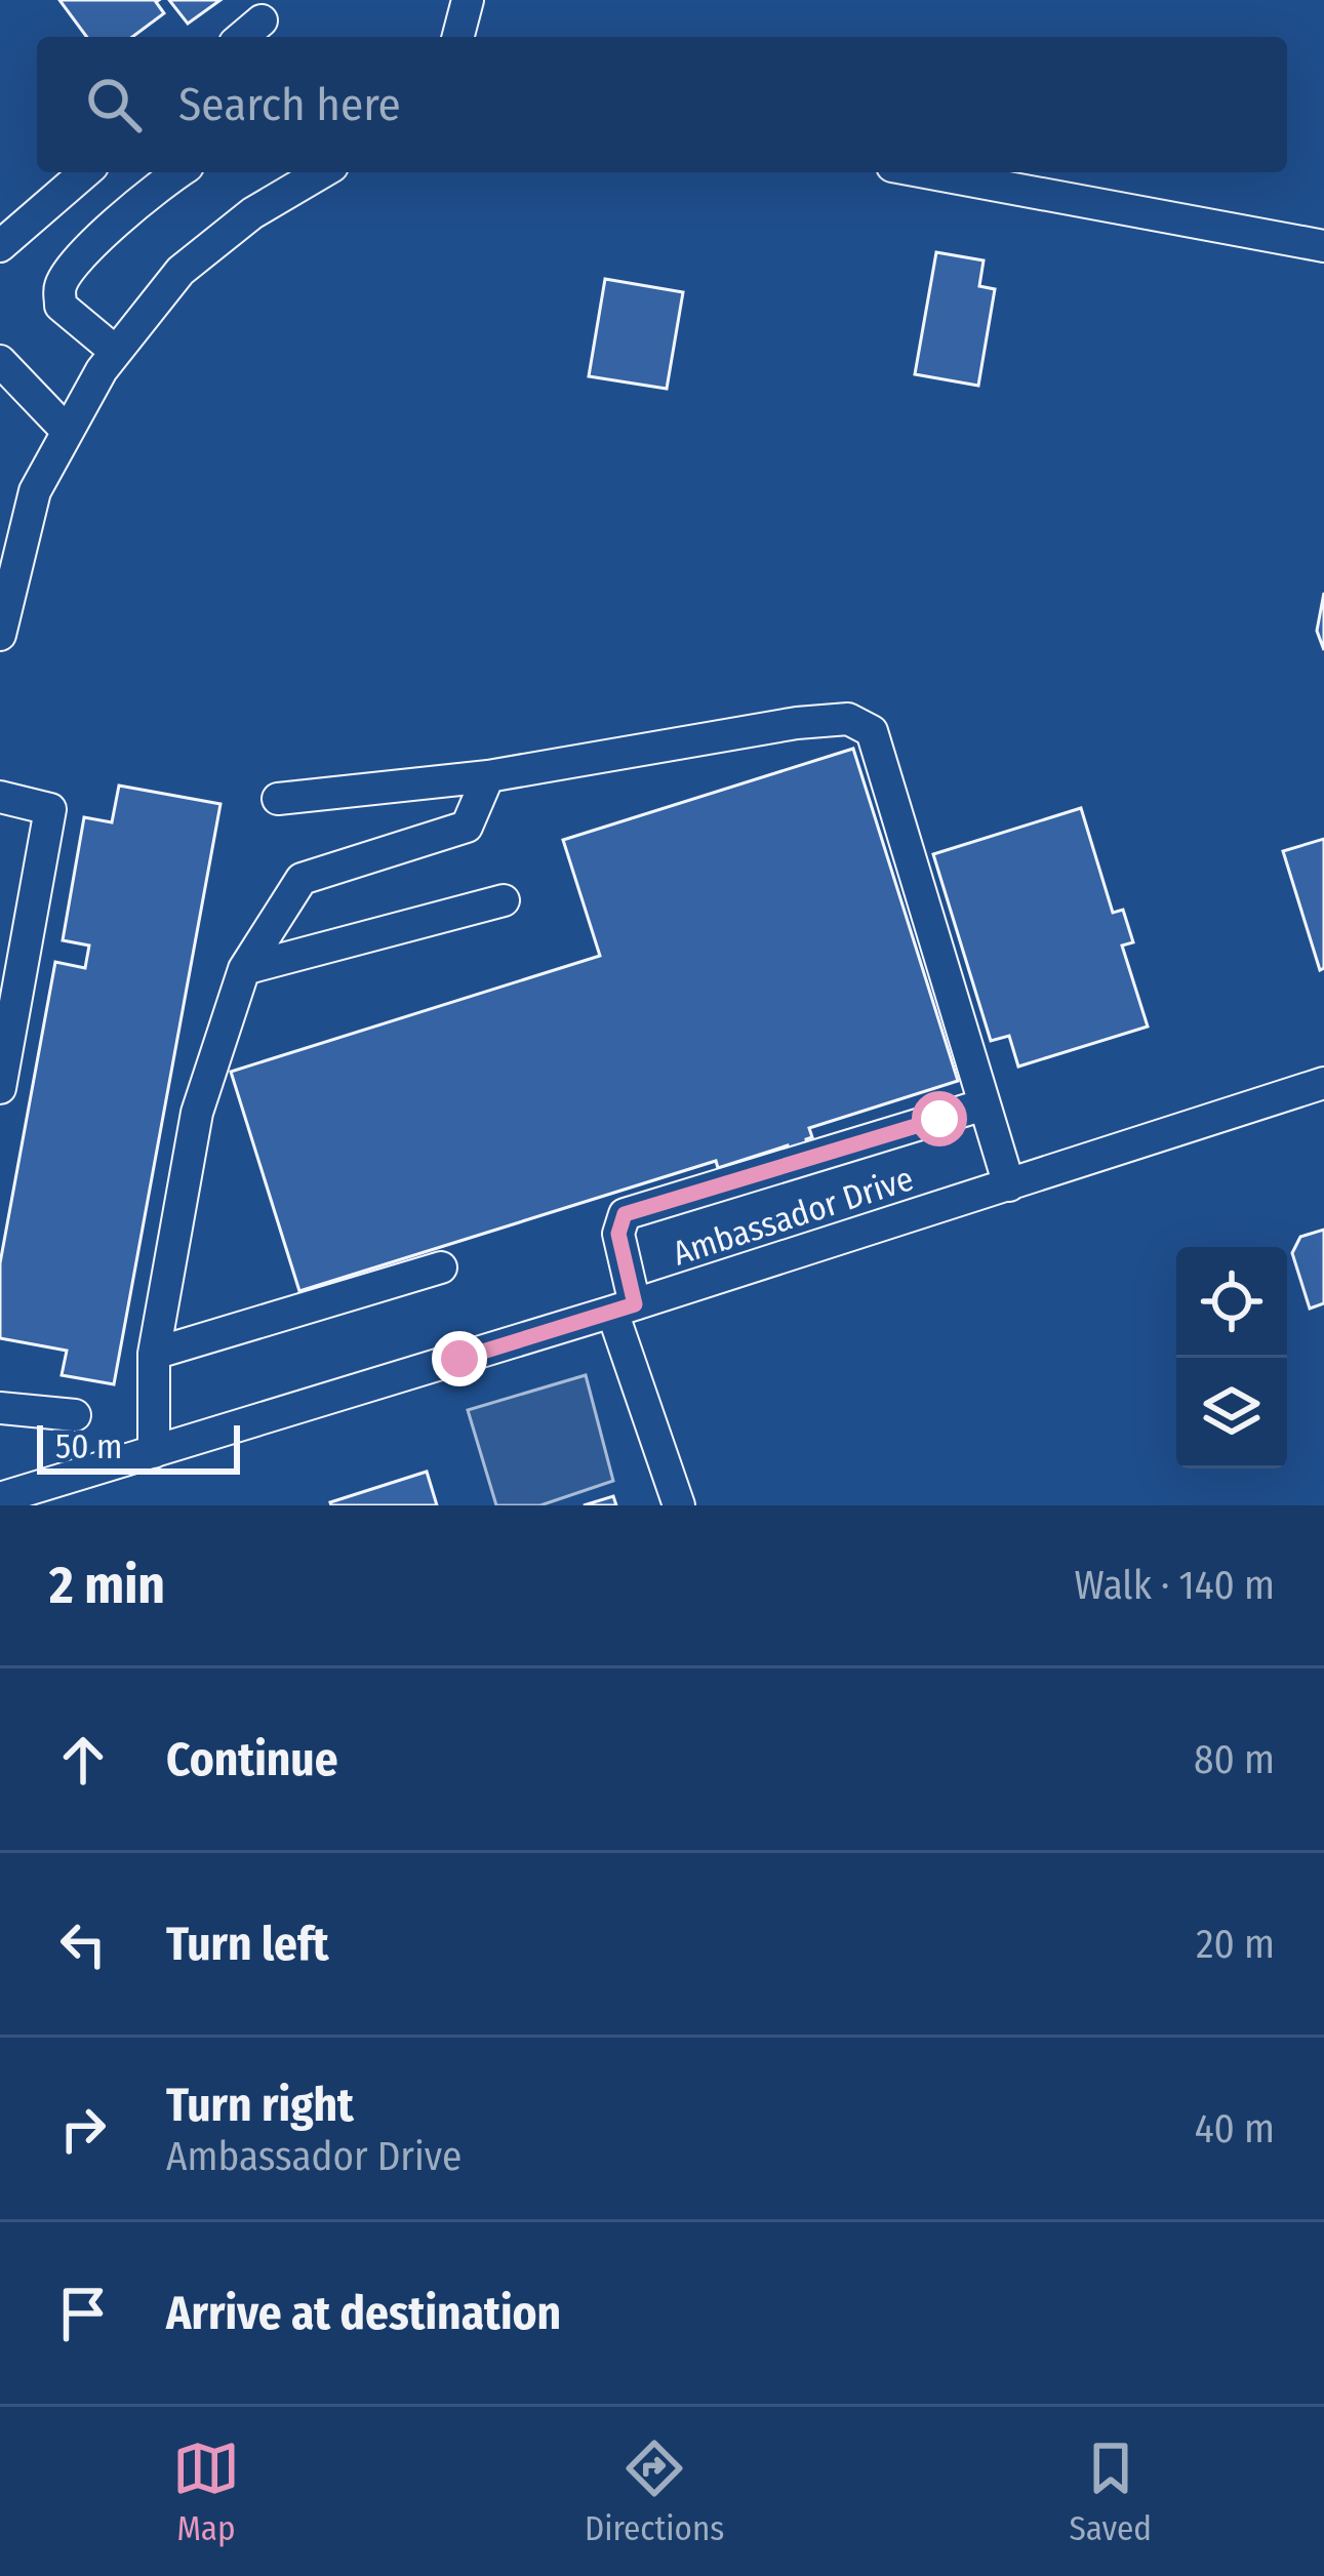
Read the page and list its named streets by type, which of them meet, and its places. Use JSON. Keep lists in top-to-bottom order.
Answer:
{
  "streets": {
    "street": ["Ambassador Drive"]
  },
  "scale_bar": "50 m",
  "page": {
    "search": "Search here",
    "scale": "50 m",
    "heading": ["2 min", "Walk · 140 m"],
    "list": [
      ["Continue", "80 m"],
      ["Turn left", "20 m"],
      ["Turn right", "Ambassador Drive", "40 m"],
      "Arrive at destination"
    ],
    "nav": ["Map", "Directions", "Saved"]
  }
}
